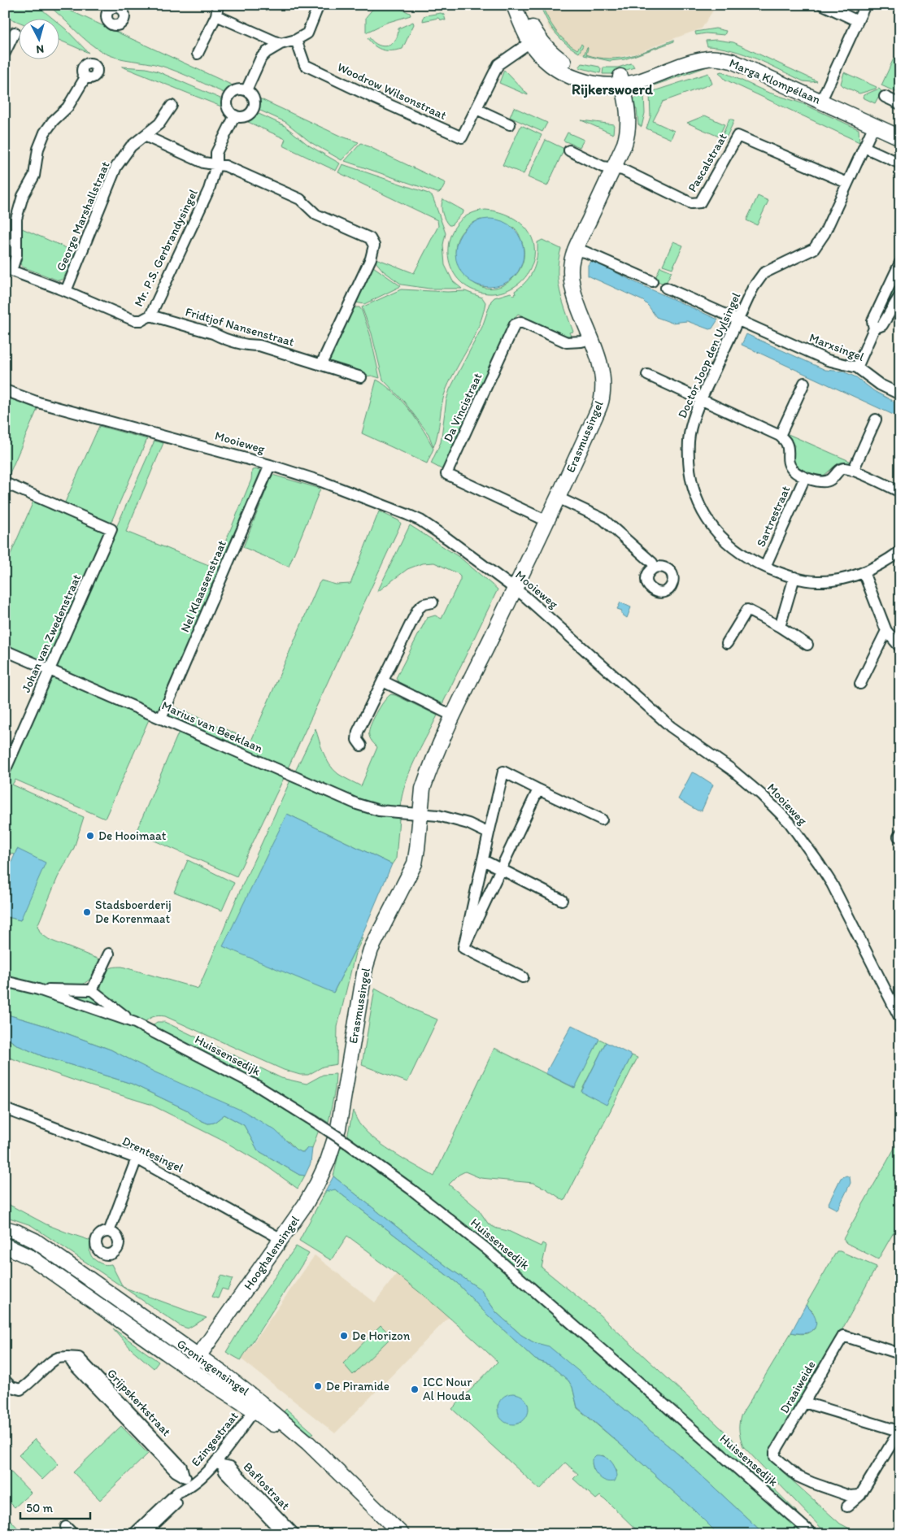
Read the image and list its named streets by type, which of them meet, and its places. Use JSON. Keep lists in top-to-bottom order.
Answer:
{
  "streets": {
    "street": [
      "Marga Klompélaan",
      "Woodrow Wilsonstraat",
      "Pascalstraat",
      "George Marshallstraat",
      "Mr. P.S. Gerbrandysingel",
      "Fridtjof Nansenstraat",
      "Marxsingel",
      "Doctor Joop den Uylsingel",
      "Da Vincistraat",
      "Erasmussingel",
      "Mooieweg",
      "Sartrestraat",
      "Nel Klaassenstraat",
      "Johan van Zwedenstraat",
      "Marius van Beeklaan",
      "Huissensedijk",
      "Drentesingel",
      "Hooghalensingel",
      "Groningensingel",
      "Draaiweide",
      "Grijpskerkstraat",
      "Ezingestraat",
      "Baflostraat"
    ]
  },
  "crossings": [
    ["Marga Klompélaan", "Woodrow Wilsonstraat"],
    ["Marga Klompélaan", "Doctor Joop den Uylsingel"],
    ["Marga Klompélaan", "Erasmussingel"],
    ["Pascalstraat", "Doctor Joop den Uylsingel"],
    ["Pascalstraat", "Erasmussingel"],
    ["George Marshallstraat", "Mr. P.S. Gerbrandysingel"],
    ["Mr. P.S. Gerbrandysingel", "Fridtjof Nansenstraat"],
    ["Marxsingel", "Doctor Joop den Uylsingel"],
    ["Doctor Joop den Uylsingel", "Sartrestraat"],
    ["Da Vincistraat", "Erasmussingel"],
    ["Erasmussingel", "Mooieweg"],
    ["Erasmussingel", "Marius van Beeklaan"],
    ["Erasmussingel", "Hooghalensingel"],
    ["Mooieweg", "Nel Klaassenstraat"],
    ["Nel Klaassenstraat", "Marius van Beeklaan"],
    ["Johan van Zwedenstraat", "Marius van Beeklaan"],
    ["Drentesingel", "Hooghalensingel"],
    ["Hooghalensingel", "Groningensingel"],
    ["Groningensingel", "Ezingestraat"],
    ["Grijpskerkstraat", "Ezingestraat"],
    ["Ezingestraat", "Baflostraat"]
  ],
  "districts": ["Rijkerswoerd"],
  "places": [
    "De Hooimaat",
    "Stadsboerderij De Korenmaat",
    "De Horizon",
    "De Piramide",
    "ICC Nour Al Houda"
  ],
  "scale_bar": "50 m",
  "north": "bottom"
}
